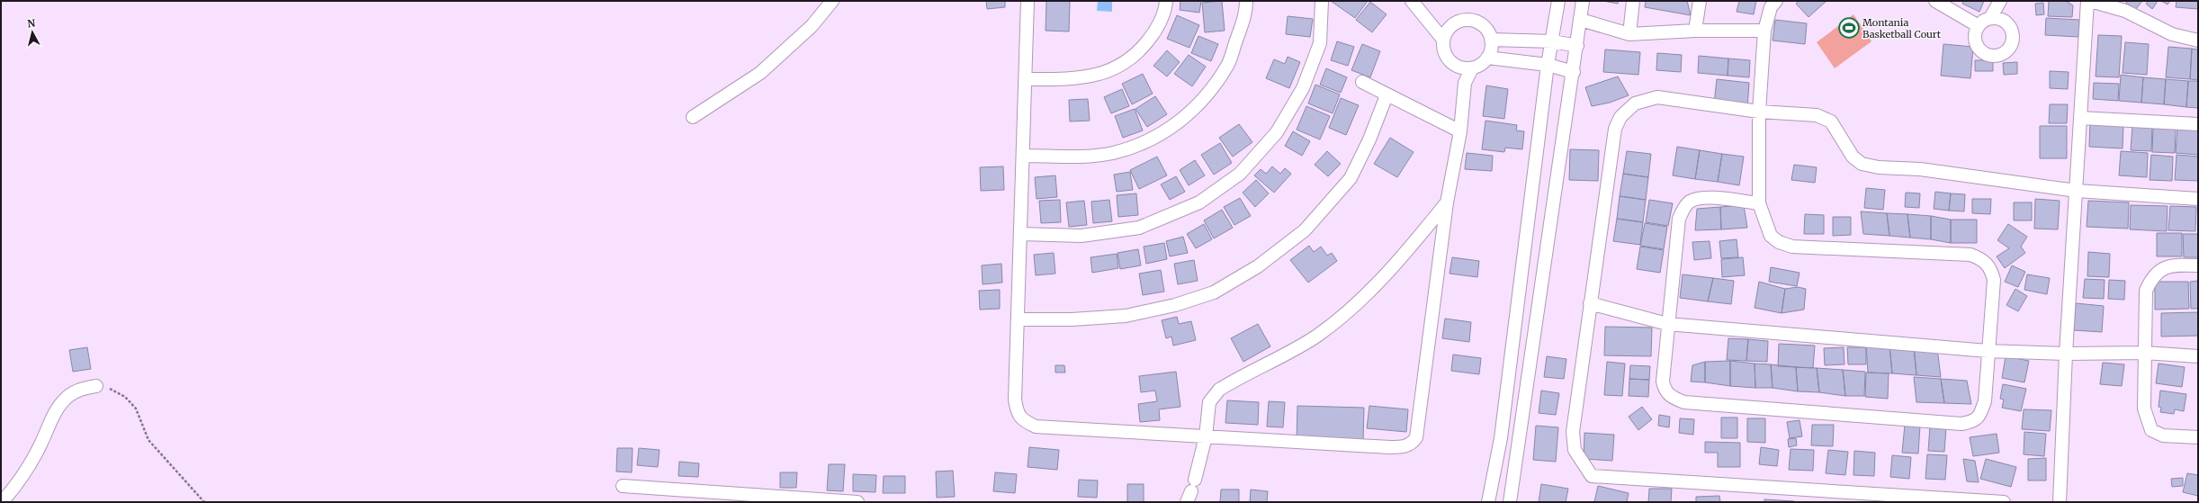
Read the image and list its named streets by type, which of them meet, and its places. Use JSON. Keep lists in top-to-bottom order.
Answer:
{
  "places": {
    "sports": ["Montania Basketball Court"]
  },
  "north": "top"
}
